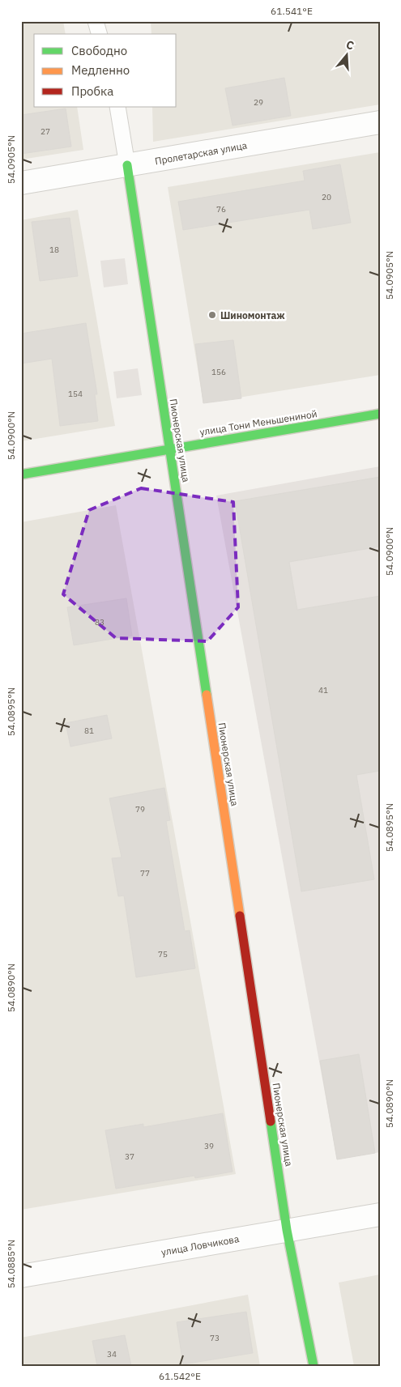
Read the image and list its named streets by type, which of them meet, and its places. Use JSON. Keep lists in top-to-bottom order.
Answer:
{
  "streets": {
    "street": [
      "Пролетарская улица",
      "улица Тони Меньшениной",
      "Пионерская улица",
      "улица Ловчикова"
    ]
  },
  "crossings": [
    ["Пролетарская улица", "Пионерская улица"],
    ["улица Тони Меньшениной", "Пионерская улица"],
    ["Пионерская улица", "улица Ловчикова"]
  ],
  "places": ["Шиномонтаж"],
  "house_numbers": [
    "29",
    "27",
    "20",
    "76",
    "18",
    "156",
    "154",
    "83",
    "41",
    "81",
    "79",
    "77",
    "75",
    "39",
    "37",
    "73",
    "34"
  ],
  "legend": ["Свободно", "Медленно", "Пробка"],
  "north": "top",
  "coordinates": [
    "61.541°E",
    "54.0905°N",
    "54.0900°N",
    "54.0895°N",
    "54.0890°N",
    "54.0885°N",
    "61.542°E"
  ]
}
